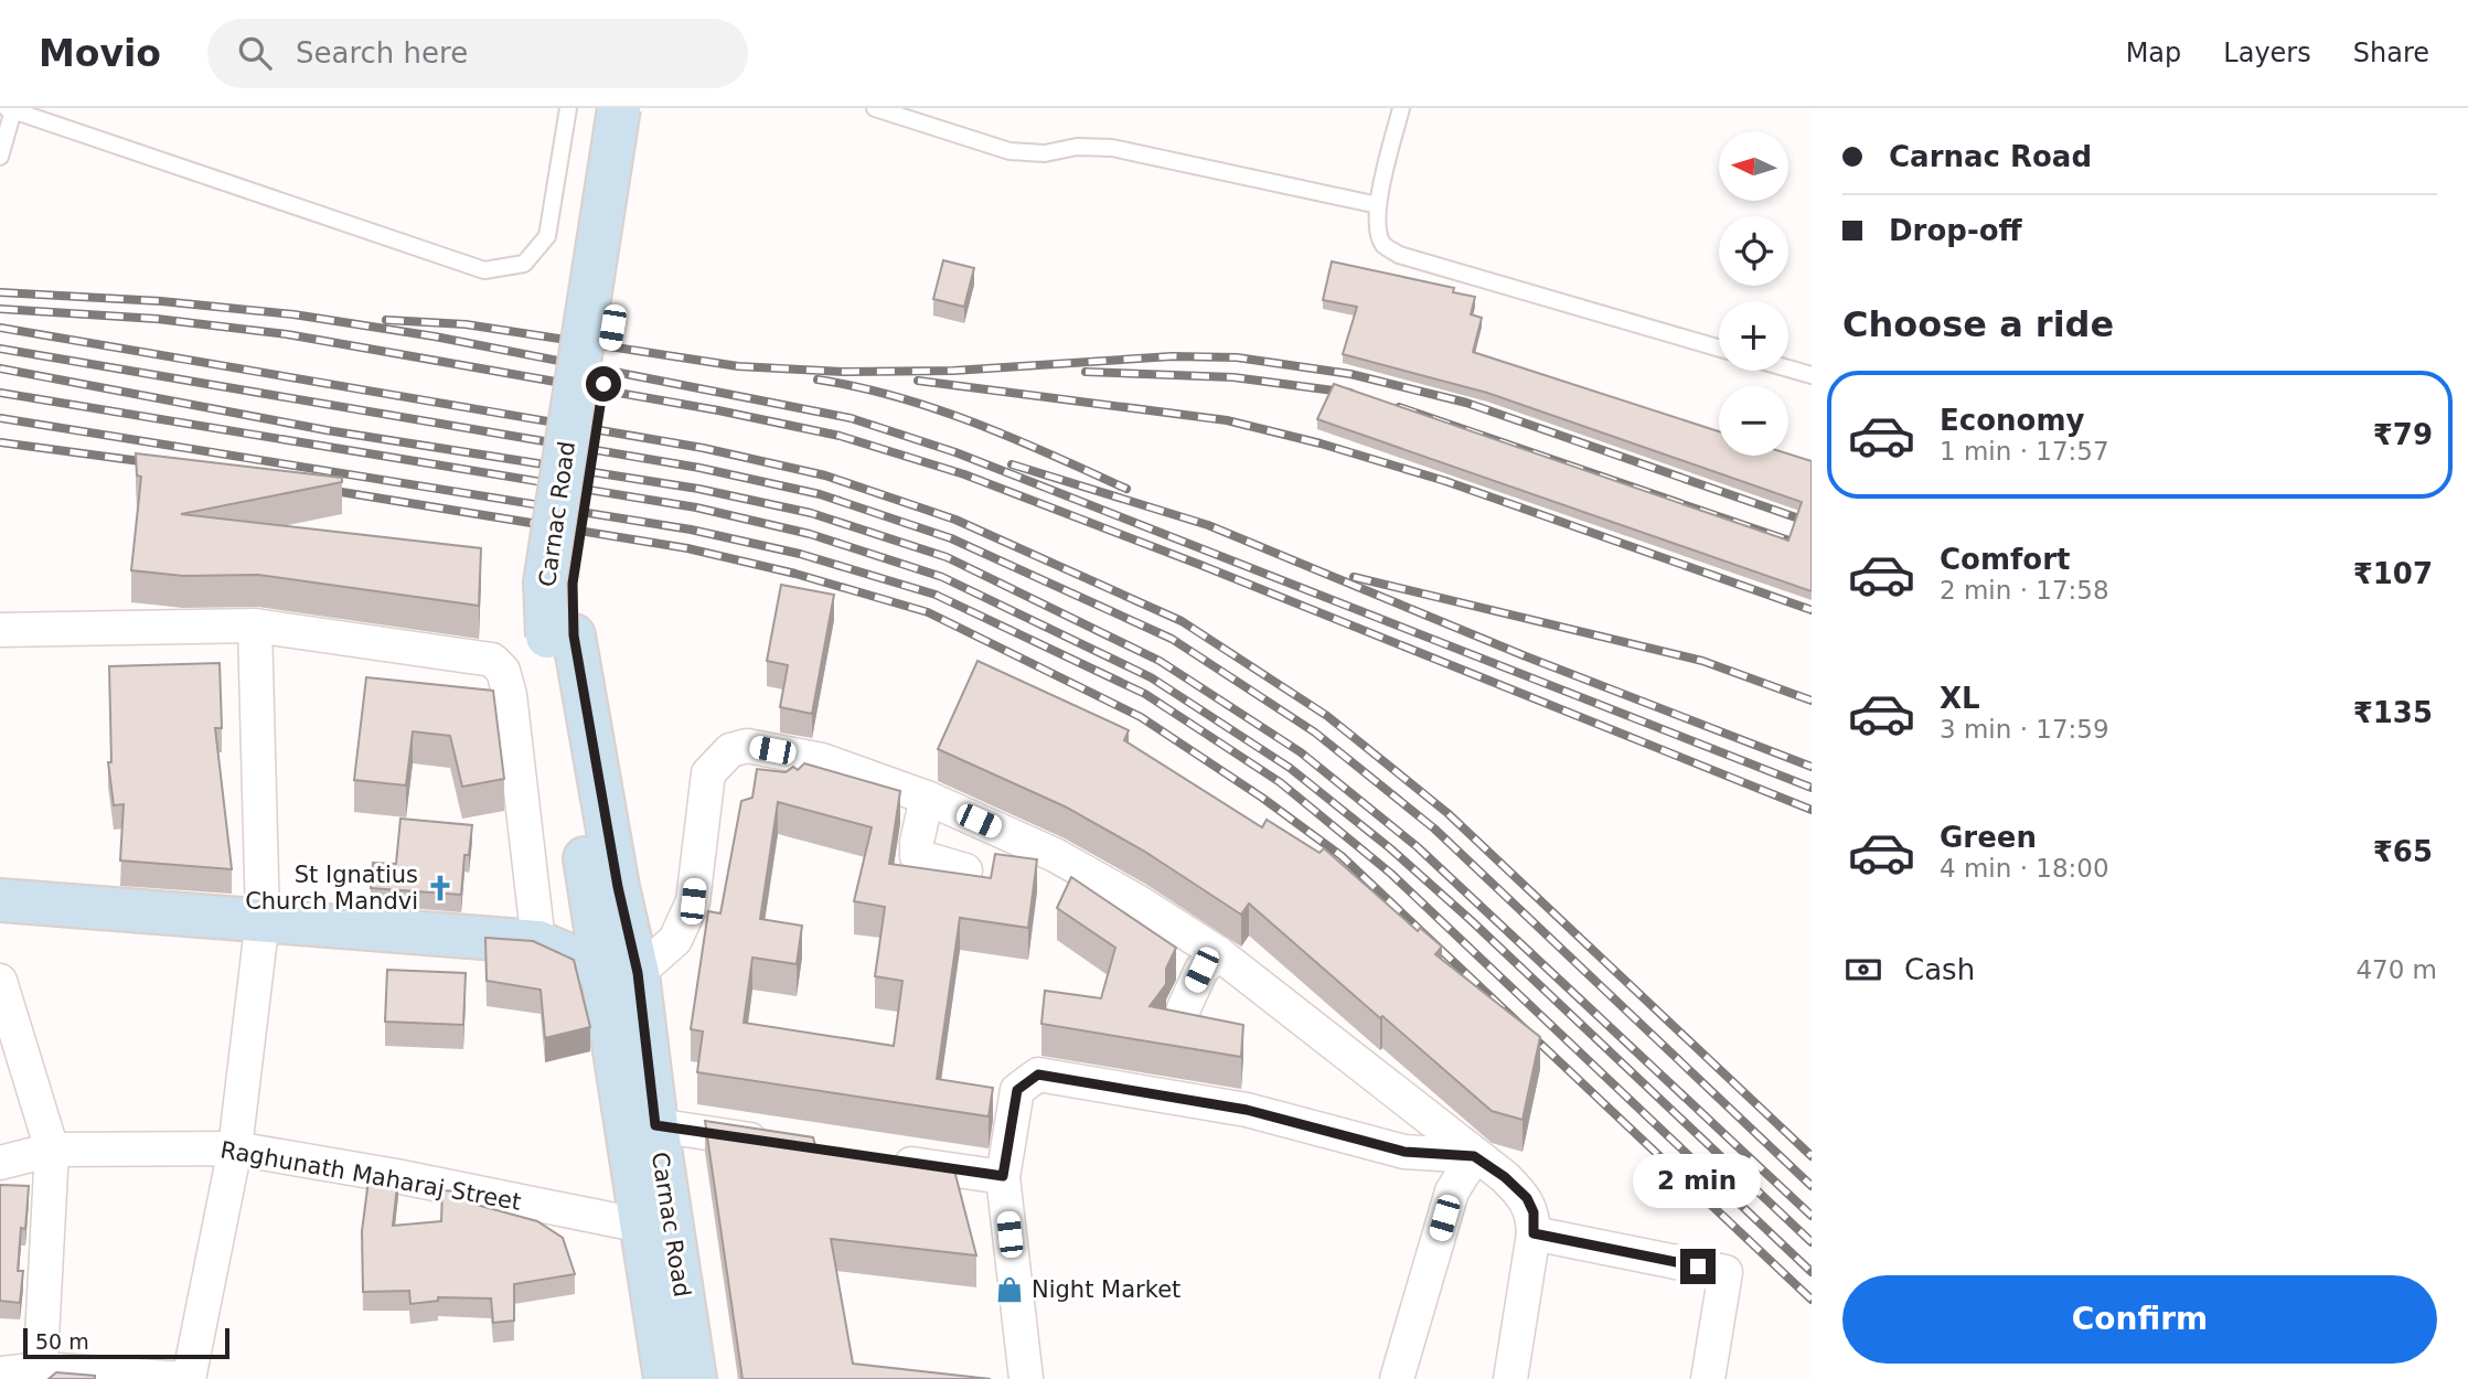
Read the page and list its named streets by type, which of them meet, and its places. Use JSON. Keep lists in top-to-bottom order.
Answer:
{
  "streets": {
    "main road": ["Carnac Road"],
    "street": ["Raghunath Maharaj Street"]
  },
  "crossings": [
    ["Carnac Road", "Raghunath Maharaj Street"]
  ],
  "places": {
    "church": ["St Ignatius Church Mandvi"],
    "shop": ["Night Market"]
  },
  "scale_bar": "50 m",
  "north": "left",
  "page": {
    "header": "Movio",
    "search": "Search here",
    "nav": ["Map", "Layers", "Share"],
    "banner": ["Carnac Road", "Drop-off"],
    "map_buttons": ["+", "−"],
    "heading": "Choose a ride",
    "list": [
      {
        "name": "Economy",
        "note": "1 min · 17:57",
        "value": "₹79"
      },
      {
        "name": "Comfort",
        "note": "2 min · 17:58",
        "value": "₹107"
      },
      {
        "name": "XL",
        "note": "3 min · 17:59",
        "value": "₹135"
      },
      {
        "name": "Green",
        "note": "4 min · 18:00",
        "value": "₹65"
      }
    ],
    "pay": ["Cash", "470 m"],
    "bubble": "2 min",
    "buttons": "Confirm",
    "scale": "50 m"
  }
}
